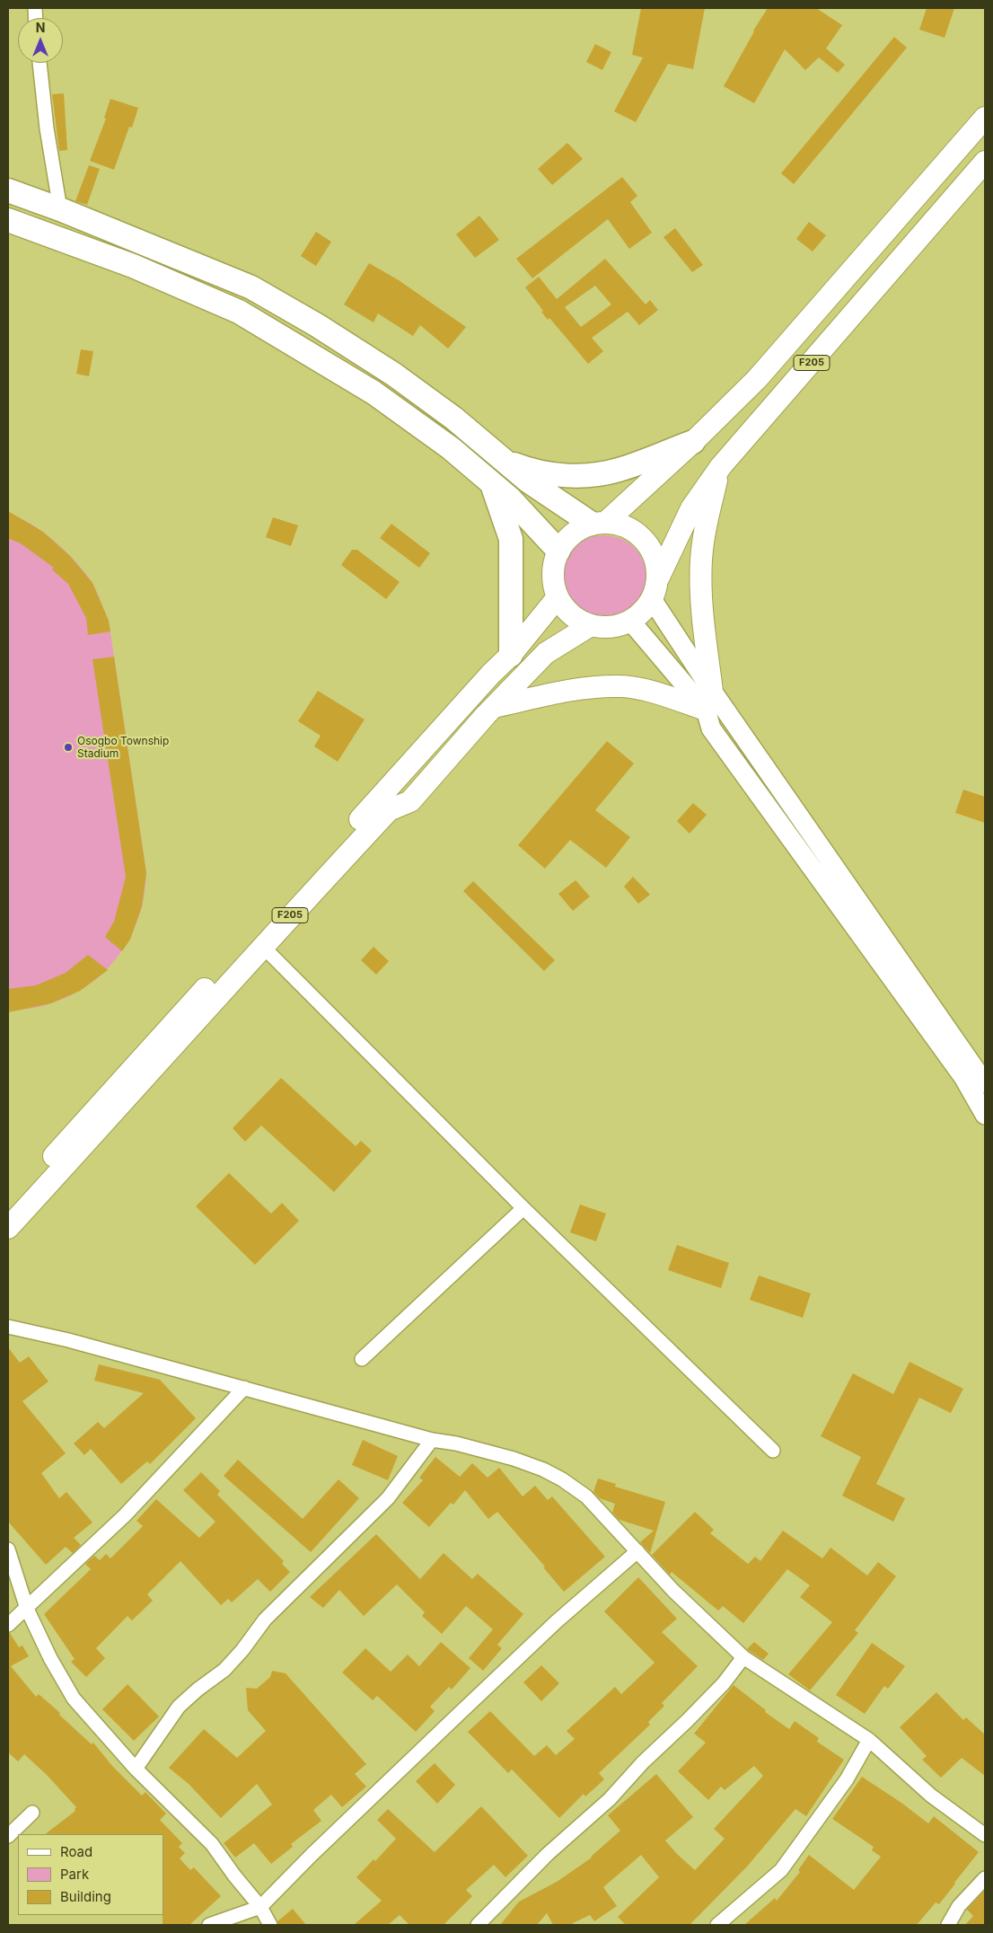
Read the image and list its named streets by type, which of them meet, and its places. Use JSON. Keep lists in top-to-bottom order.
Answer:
{
  "streets": {
    "main road": ["F205"]
  },
  "places": ["Osogbo Township Stadium"],
  "legend": ["Road", "Park", "Building"],
  "north": "top"
}
